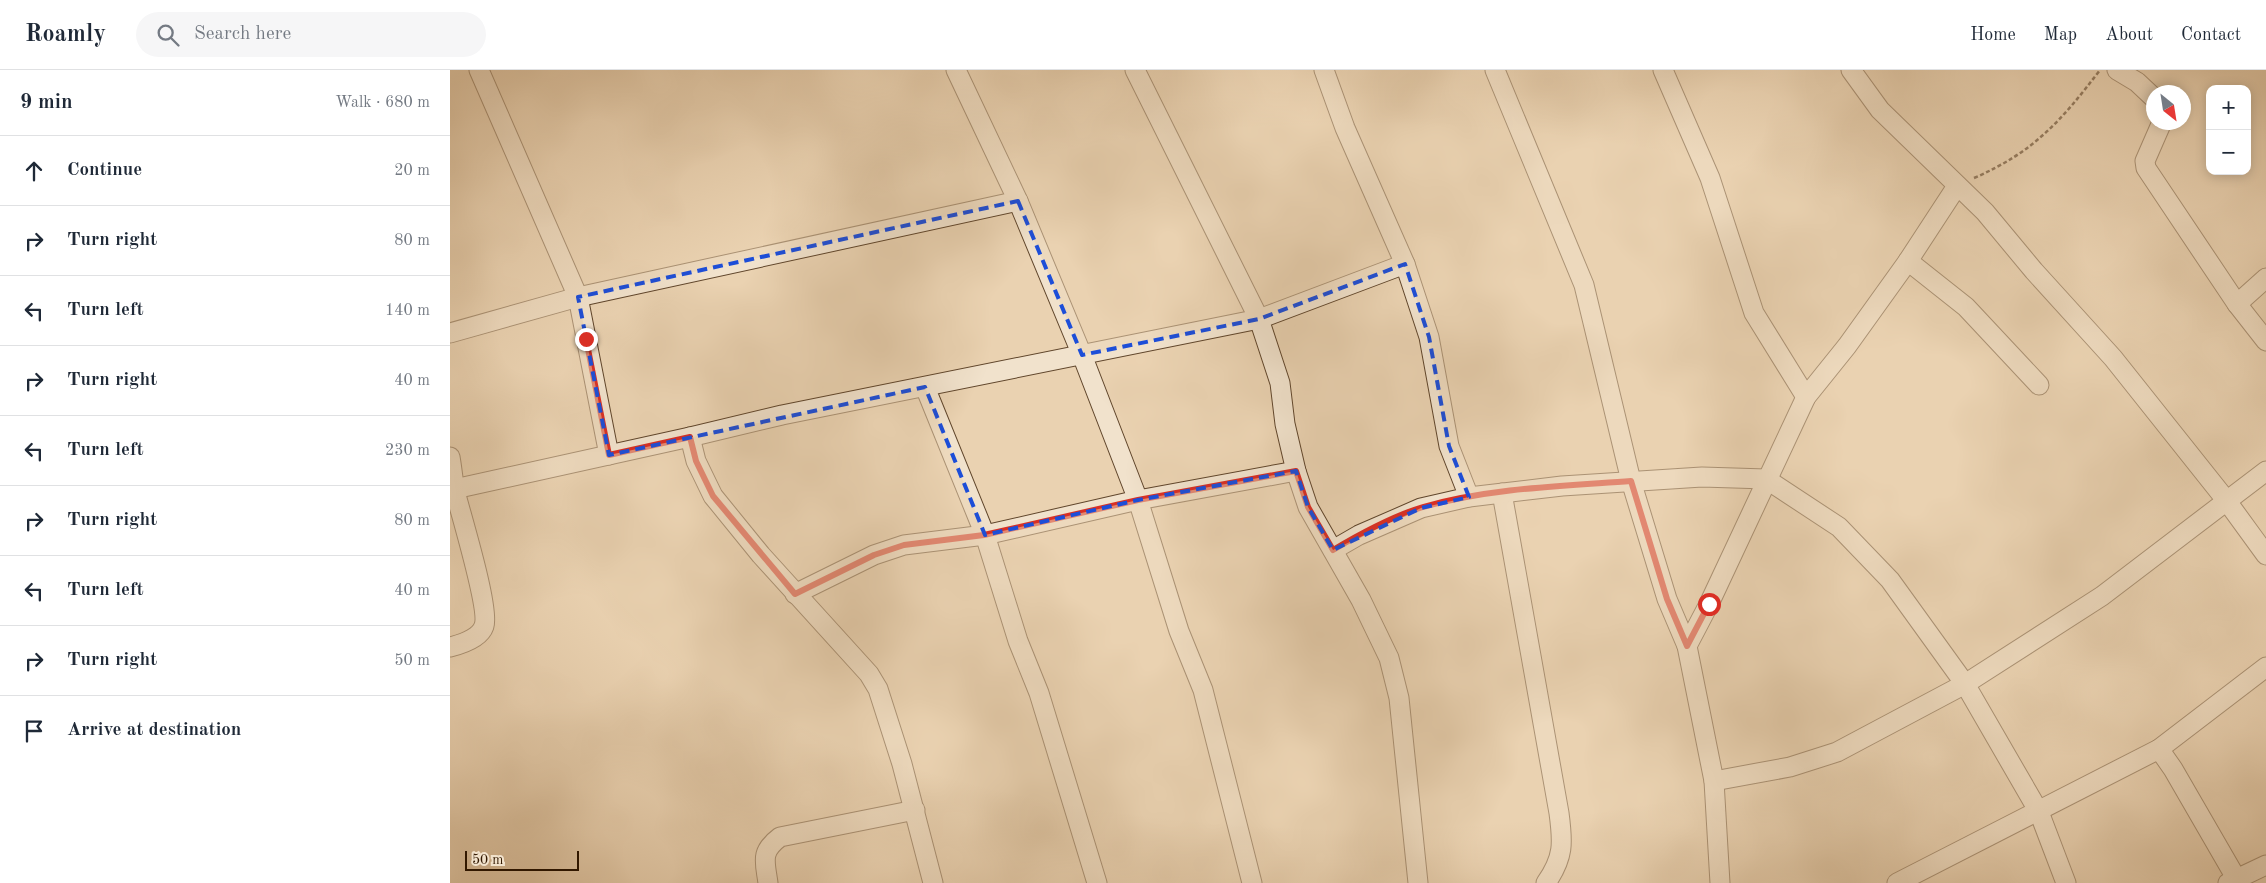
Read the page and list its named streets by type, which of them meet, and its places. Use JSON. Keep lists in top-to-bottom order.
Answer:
{
  "scale_bar": "50 m",
  "north": "bottom right",
  "page": {
    "header": "Roamly",
    "search": "Search here",
    "nav": [
      "Home",
      "Map",
      "About",
      "Contact"
    ],
    "heading": ["9 min", "Walk · 680 m"],
    "map_buttons": ["+", "−"],
    "list": [
      ["Continue", "20 m"],
      ["Turn right", "80 m"],
      ["Turn left", "140 m"],
      ["Turn right", "40 m"],
      ["Turn left", "230 m"],
      ["Turn right", "80 m"],
      ["Turn left", "40 m"],
      ["Turn right", "50 m"],
      "Arrive at destination"
    ],
    "scale": "50 m"
  }
}
